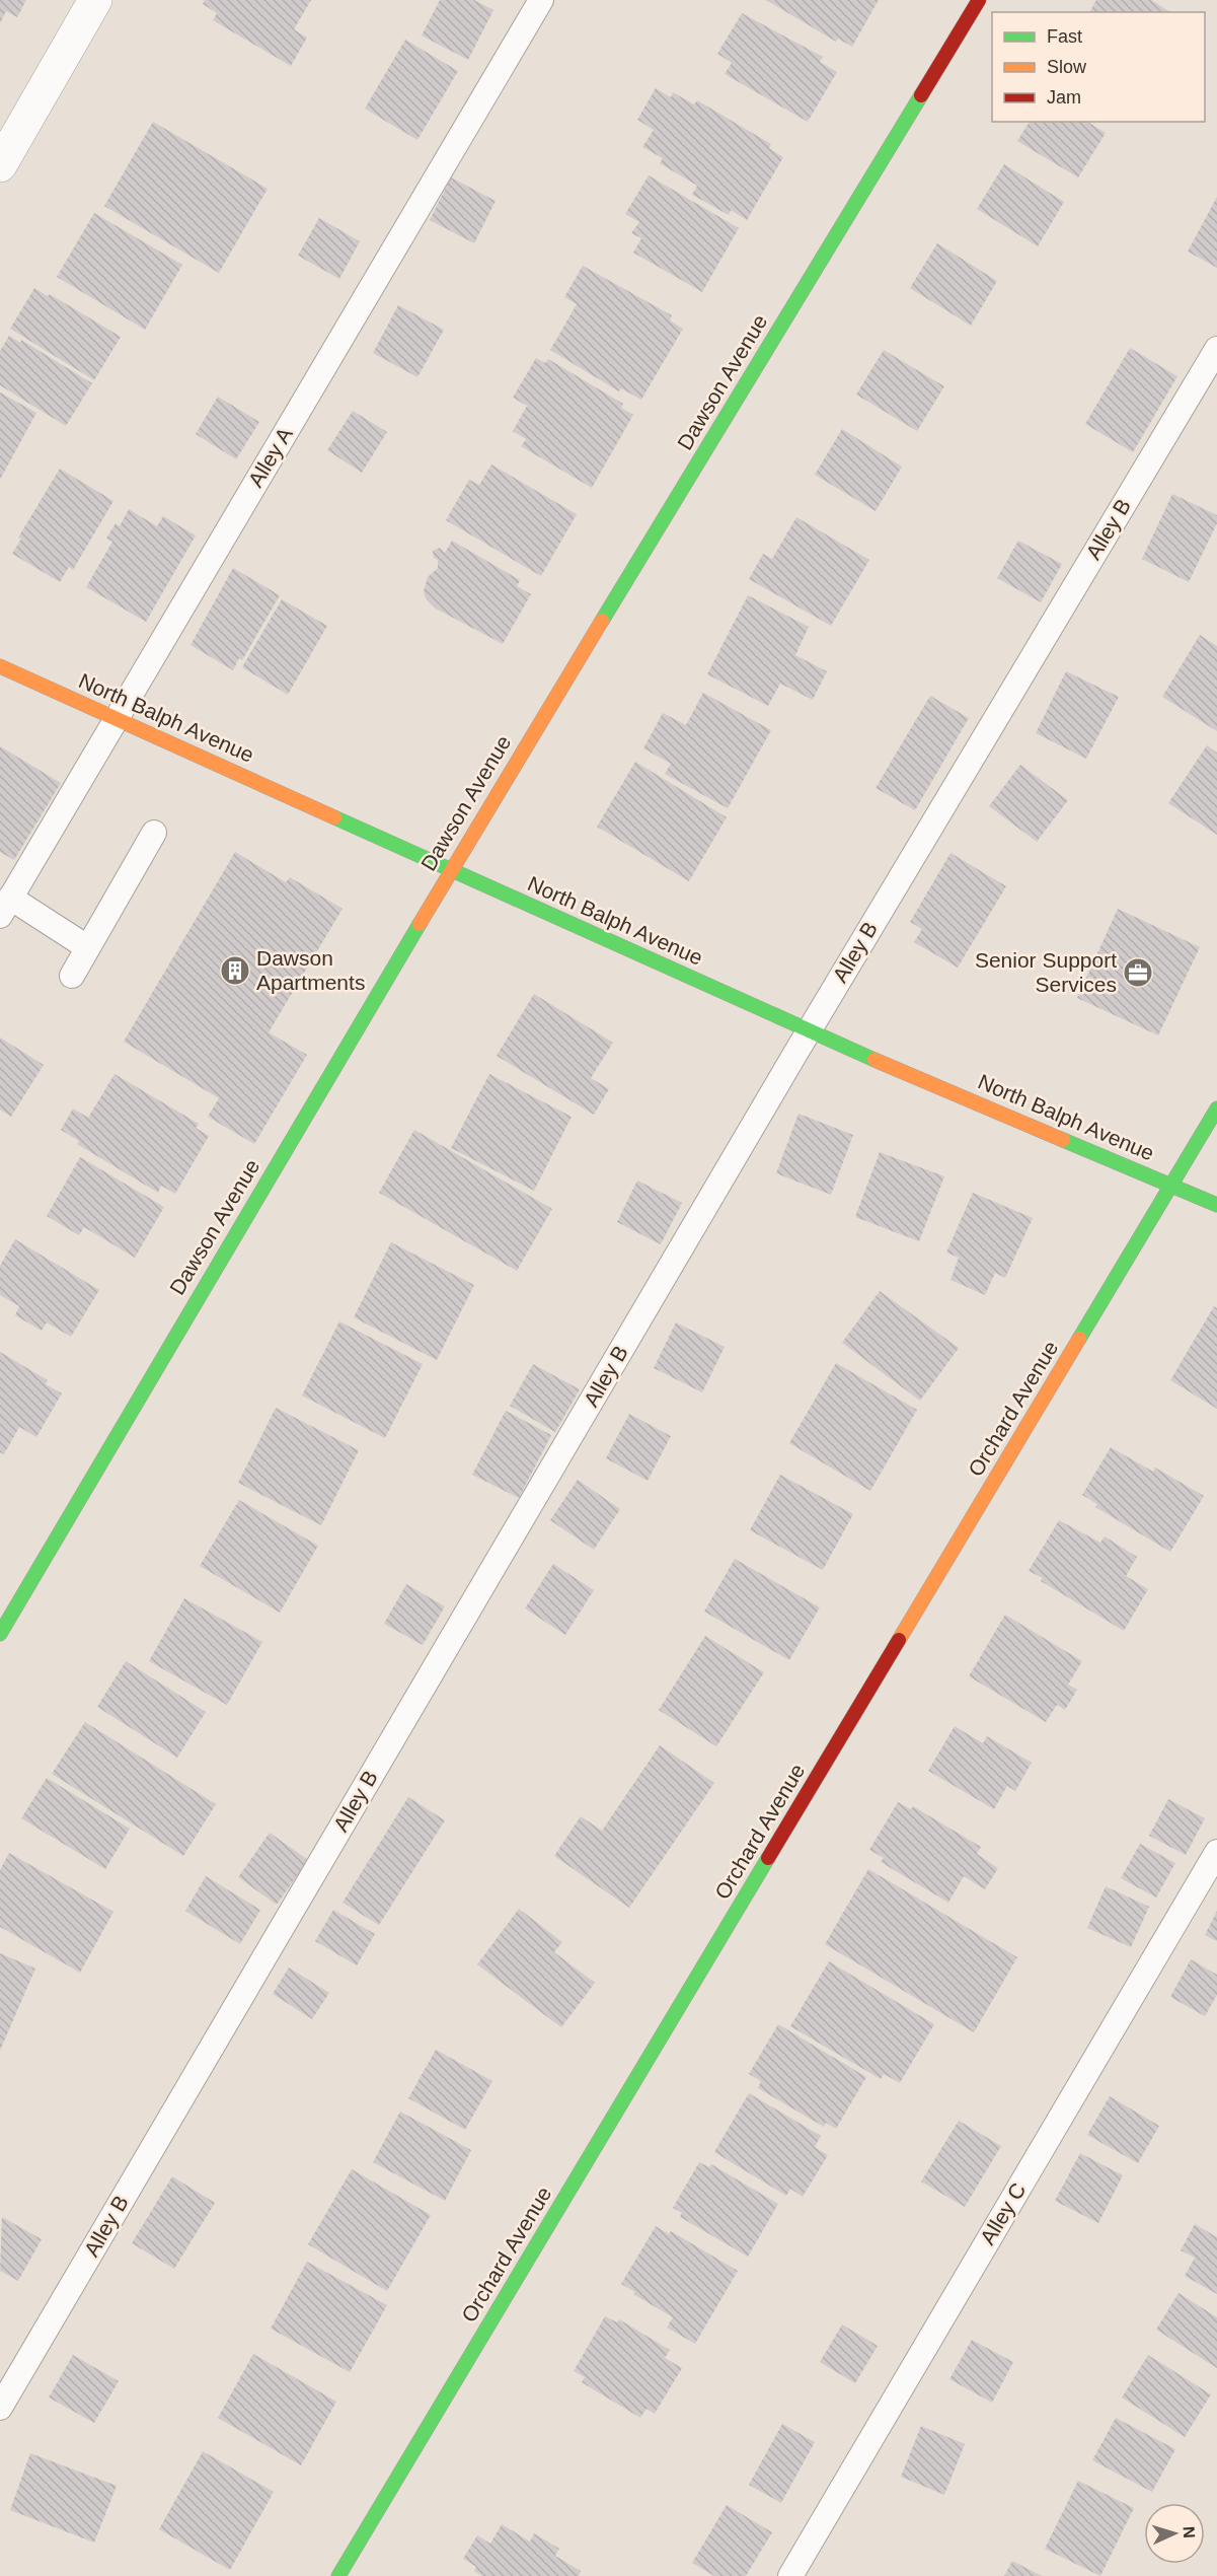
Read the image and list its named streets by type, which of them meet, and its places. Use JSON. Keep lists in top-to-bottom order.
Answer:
{
  "streets": {
    "street": ["Dawson Avenue", "North Balph Avenue", "Orchard Avenue"],
    "lane": ["Alley A", "Alley B", "Alley C"]
  },
  "crossings": [
    ["Dawson Avenue", "North Balph Avenue"],
    ["Alley A", "North Balph Avenue"],
    ["Alley B", "North Balph Avenue"],
    ["North Balph Avenue", "Orchard Avenue"]
  ],
  "places": {
    "building": ["Dawson Apartments"],
    "office": ["Senior Support Services"]
  },
  "legend": ["Fast", "Slow", "Jam"],
  "north": "right"
}
